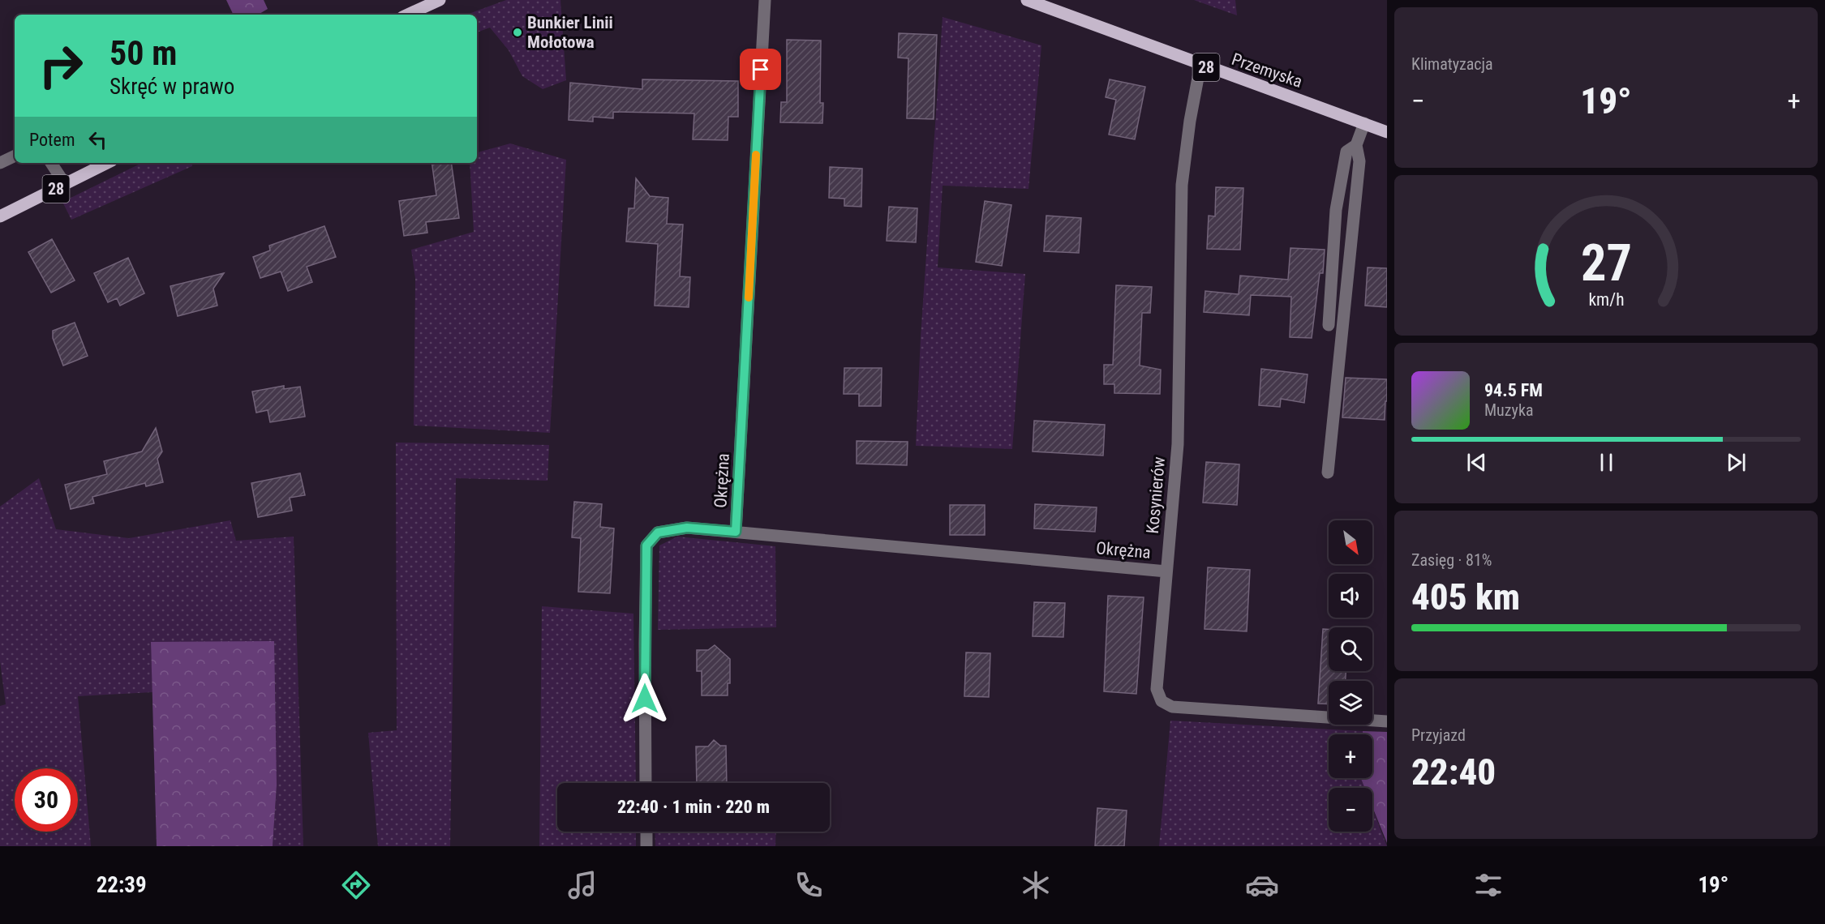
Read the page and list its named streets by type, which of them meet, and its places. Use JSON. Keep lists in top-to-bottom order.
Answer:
{
  "streets": {
    "main road": ["28", "Przemyska"],
    "street": ["Okrężna", "Kosynierów"]
  },
  "crossings": [
    ["Przemyska", "Kosynierów"],
    ["Okrężna", "Kosynierów"]
  ],
  "places": ["Bunkier Linii Mołotowa"],
  "north": "bottom right",
  "page": {
    "tile": [
      "Klimatyzacja",
      ["Zasięg · 81%", "405 km"],
      ["Przyjazd", "22:40"]
    ],
    "turn": ["50 m", "Skręć w prawo"],
    "heat": ["−", "19°", "+"],
    "then": "Potem",
    "song": ["94.5 FM", "Muzyka"],
    "map_buttons": ["+", "−"],
    "limit": "30",
    "trip": "22:40 · 1 min · 220 m",
    "tabs": ["22:39", "19°"],
    "gauge": ["27", "km/h"]
  }
}
